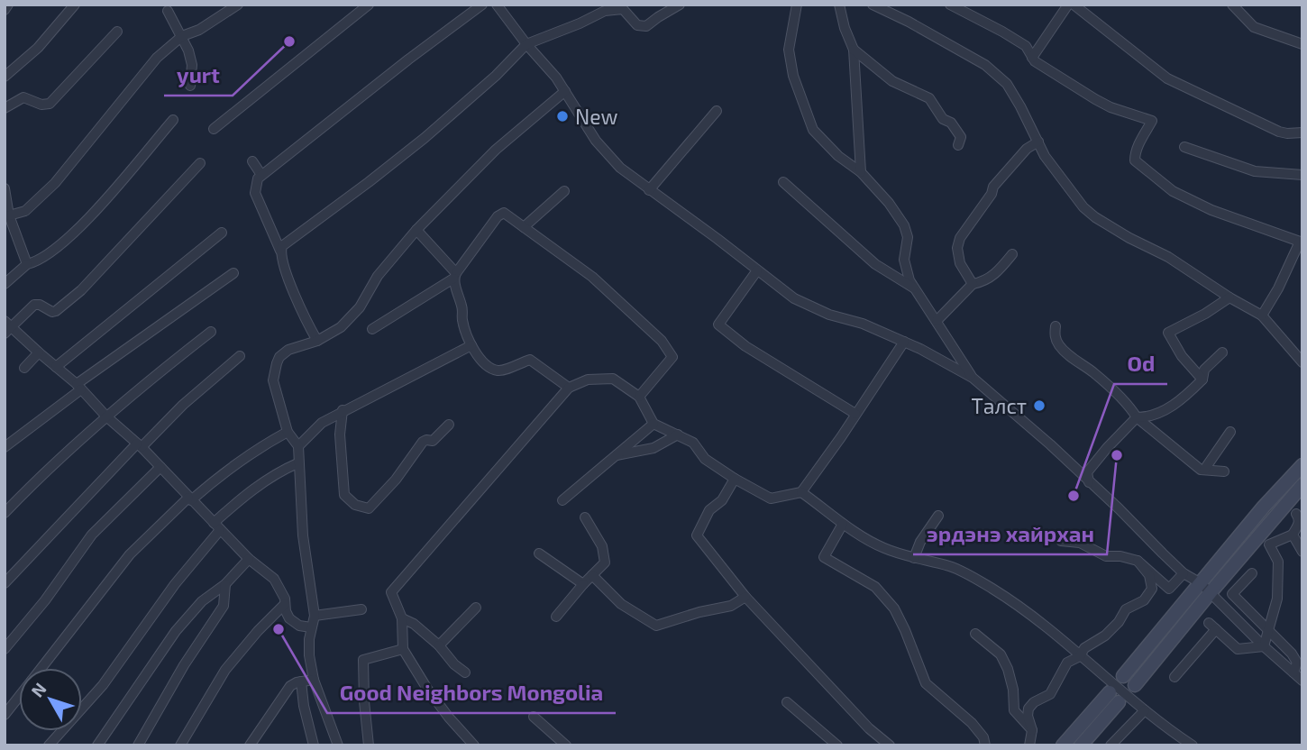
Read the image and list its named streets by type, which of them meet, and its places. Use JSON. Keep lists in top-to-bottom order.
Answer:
{
  "places": [
    "yurt",
    "New",
    "Талст",
    "эрдэнэ хайрхан",
    "Od",
    "Good Neighbors Mongolia"
  ],
  "north": "top left"
}
